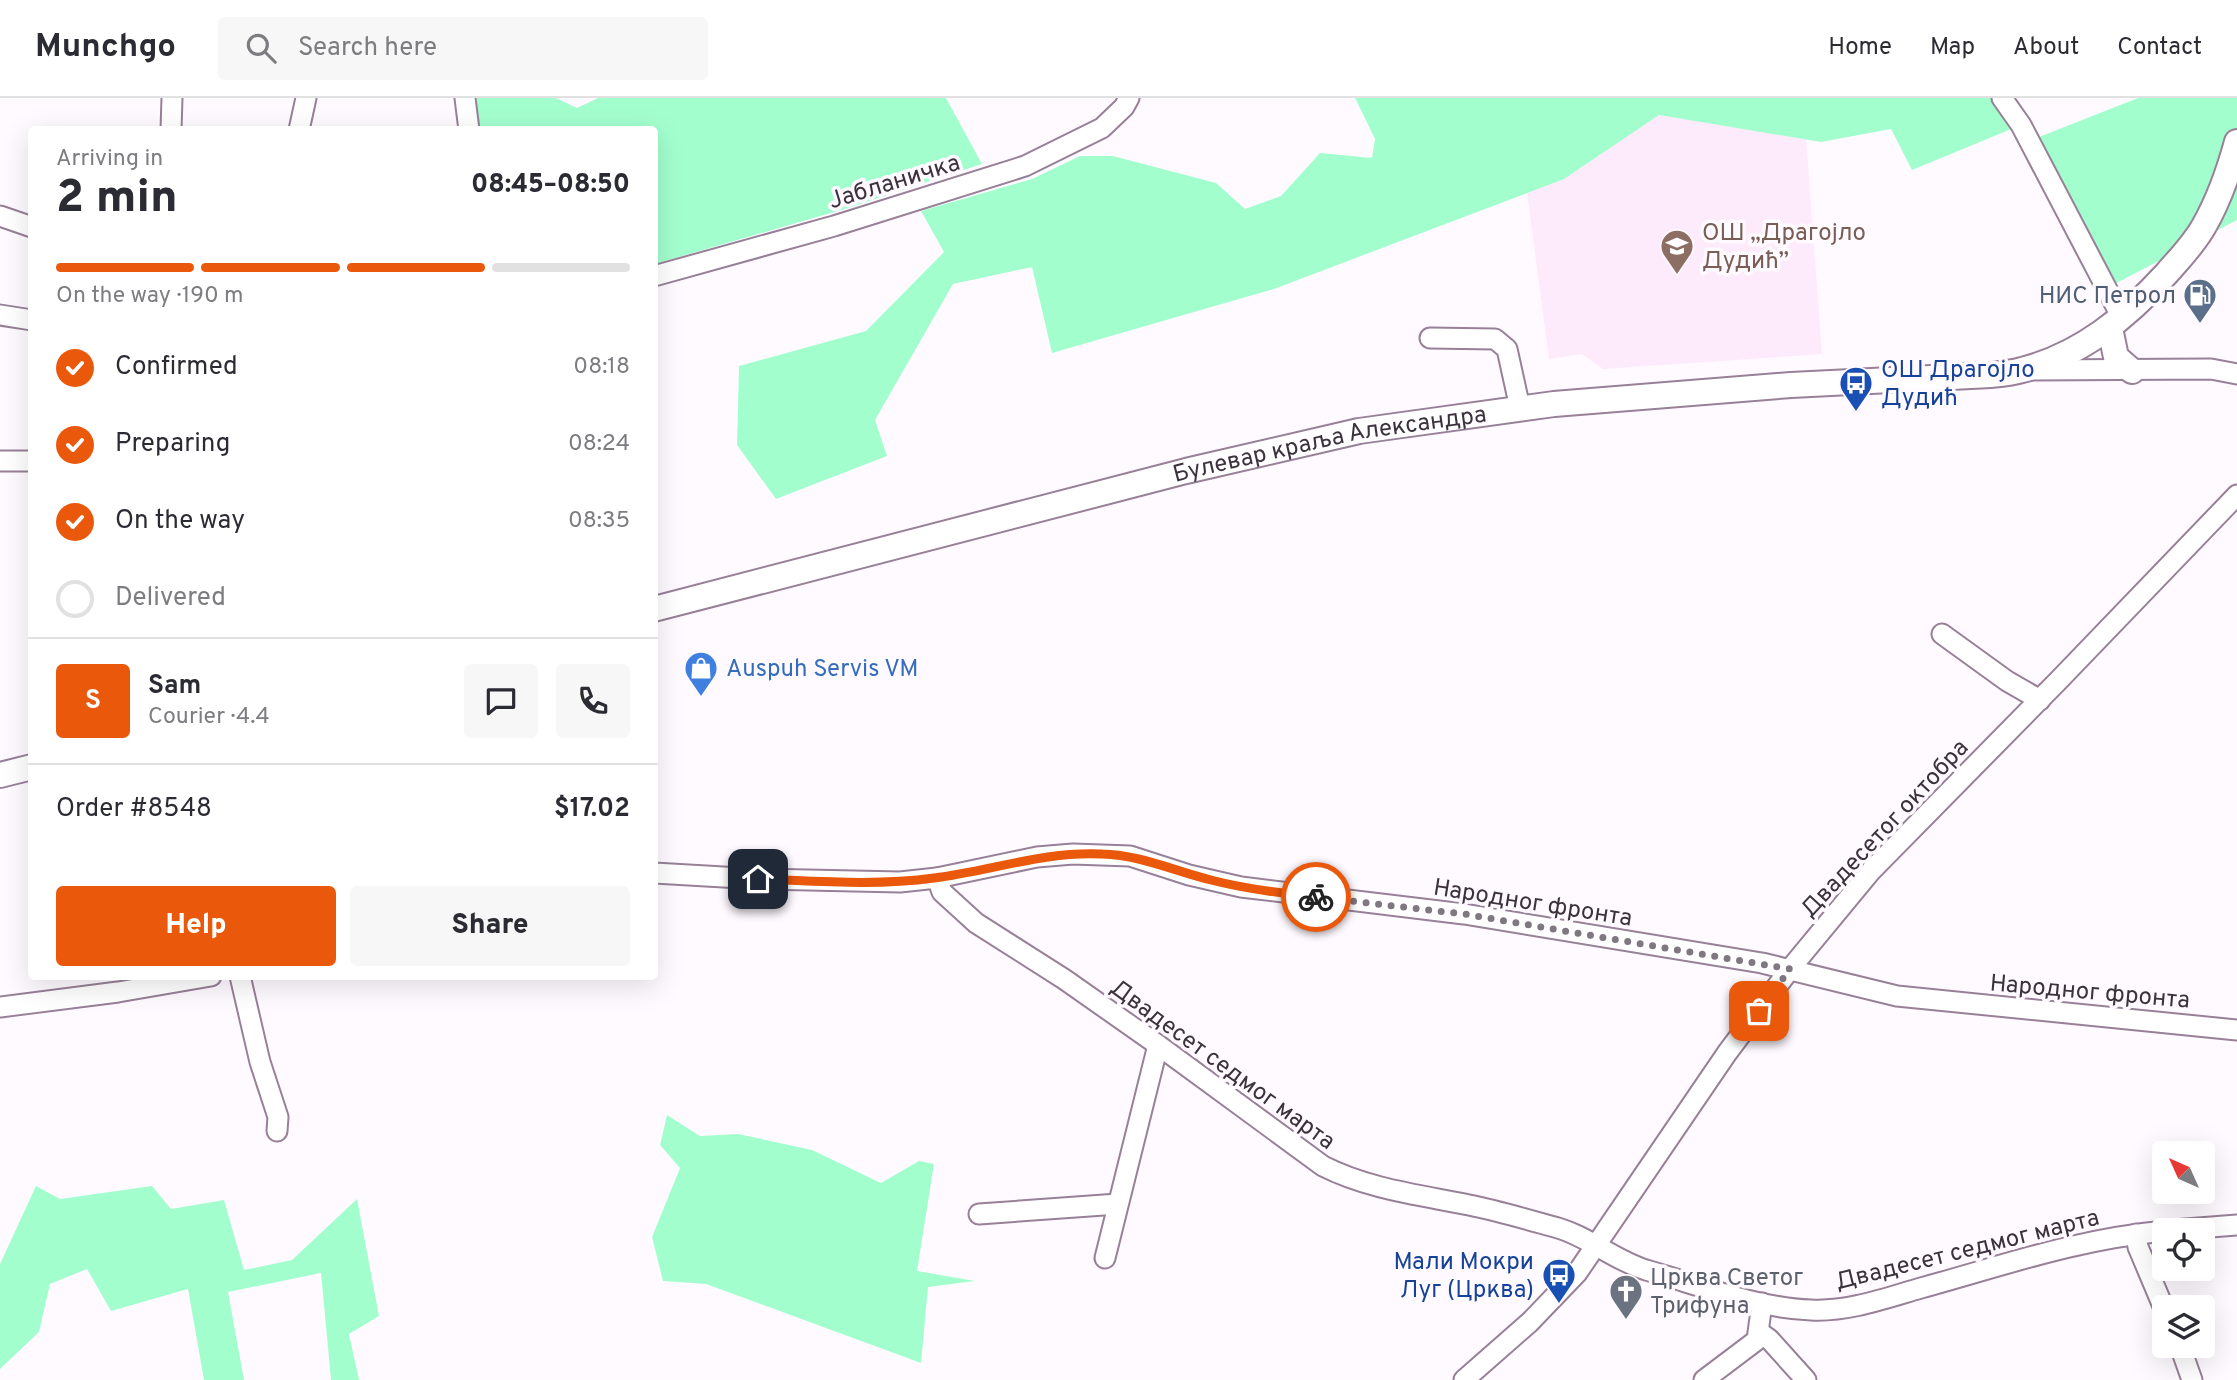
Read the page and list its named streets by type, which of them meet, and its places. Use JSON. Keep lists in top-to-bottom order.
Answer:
{
  "streets": {
    "main road": ["Булевар краља Александра"],
    "street": [
      "Јабланичка",
      "Двадесетог октобра",
      "Народног фронта",
      "Двадесет седмог марта"
    ]
  },
  "crossings": [
    ["Двадесетог октобра", "Народног фронта"],
    ["Двадесетог октобра", "Двадесет седмог марта"],
    ["Народног фронта", "Двадесет седмог марта"]
  ],
  "places": {
    "school or university": ["ОШ „Драгојло Дудић”"],
    "fuel station": ["НИС Петрол"],
    "bus stop": ["ОШ Драгојло Дудић", "Мали Мокри Луг (Црква)"],
    "shop": ["Auspuh Servis VM"],
    "church": ["Црква Светог Трифуна"]
  },
  "north": "top left",
  "page": {
    "header": "Munchgo",
    "search": "Search here",
    "nav": [
      "Home",
      "Map",
      "About",
      "Contact"
    ],
    "heading": ["2 min", "Arriving in", "08:45–08:50"],
    "panel": [
      "Sam",
      "Courier · 4.4",
      "Order #8548",
      "$17.02"
    ],
    "bar": "On the way · 190 m",
    "list": [
      ["Confirmed", "08:18"],
      ["Preparing", "08:24"],
      ["On the way", "08:35"],
      "Delivered"
    ],
    "round": "S",
    "buttons": ["Help", "Share"]
  }
}
